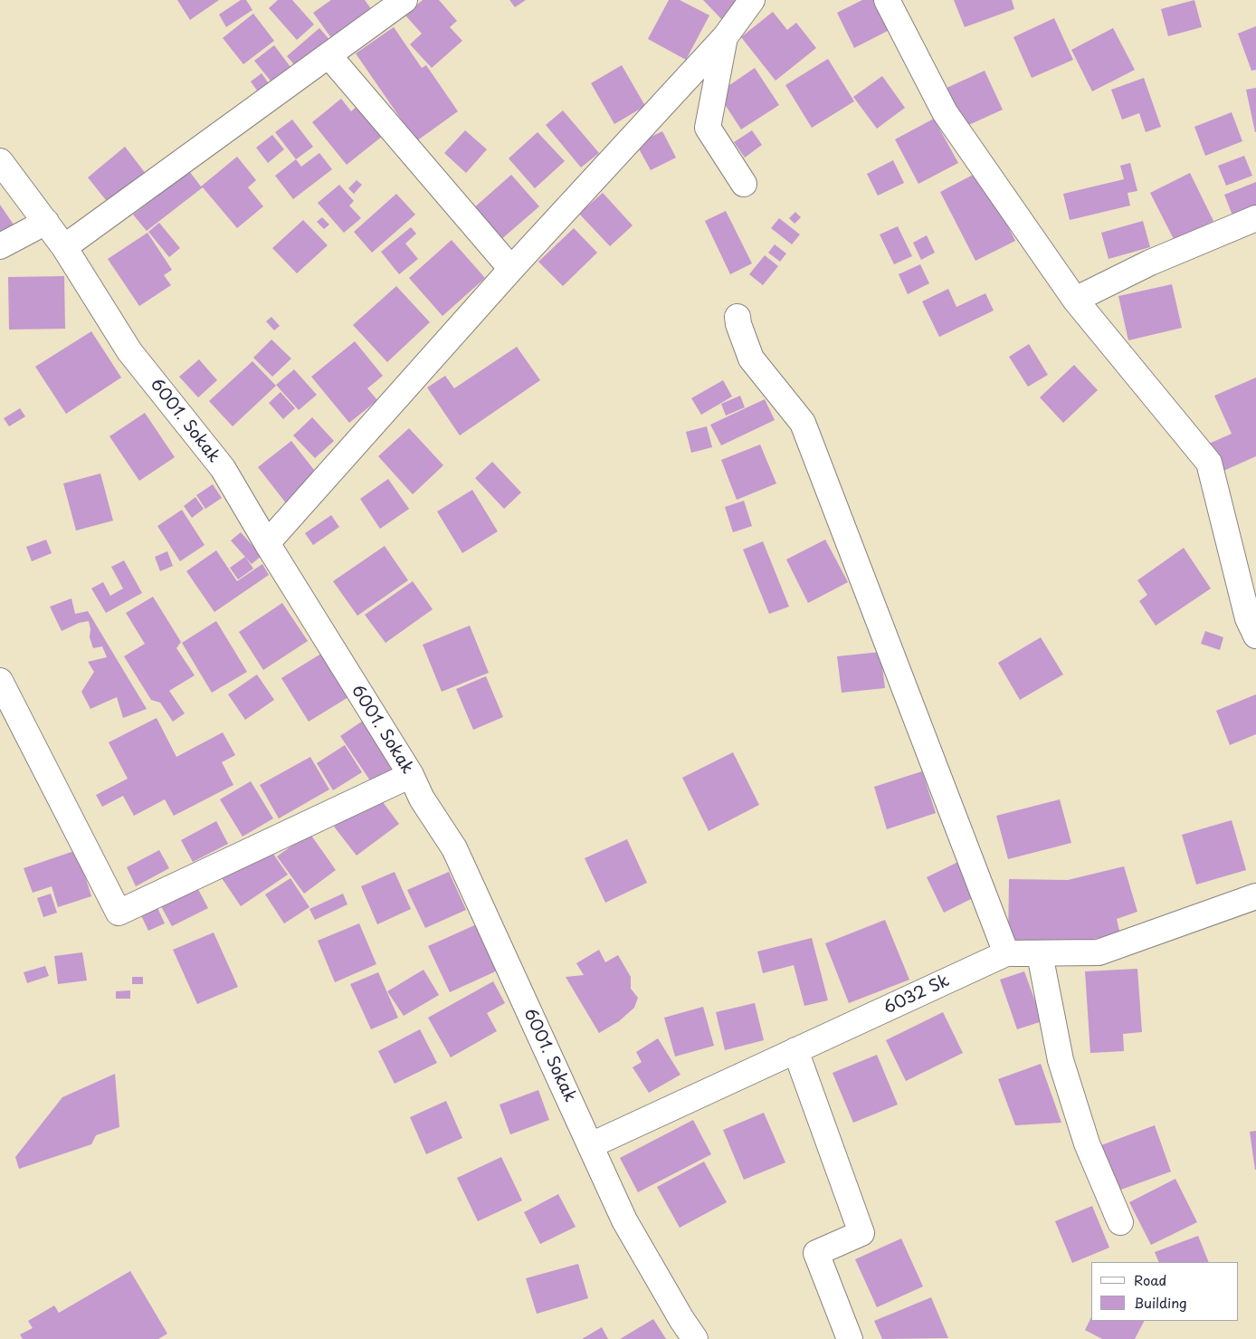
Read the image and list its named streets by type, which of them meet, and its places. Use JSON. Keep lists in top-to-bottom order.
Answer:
{
  "streets": {
    "street": ["6001. Sokak", "6032 Sk"]
  },
  "crossings": [
    ["6001. Sokak", "6032 Sk"]
  ],
  "legend": ["Road", "Building"]
}
